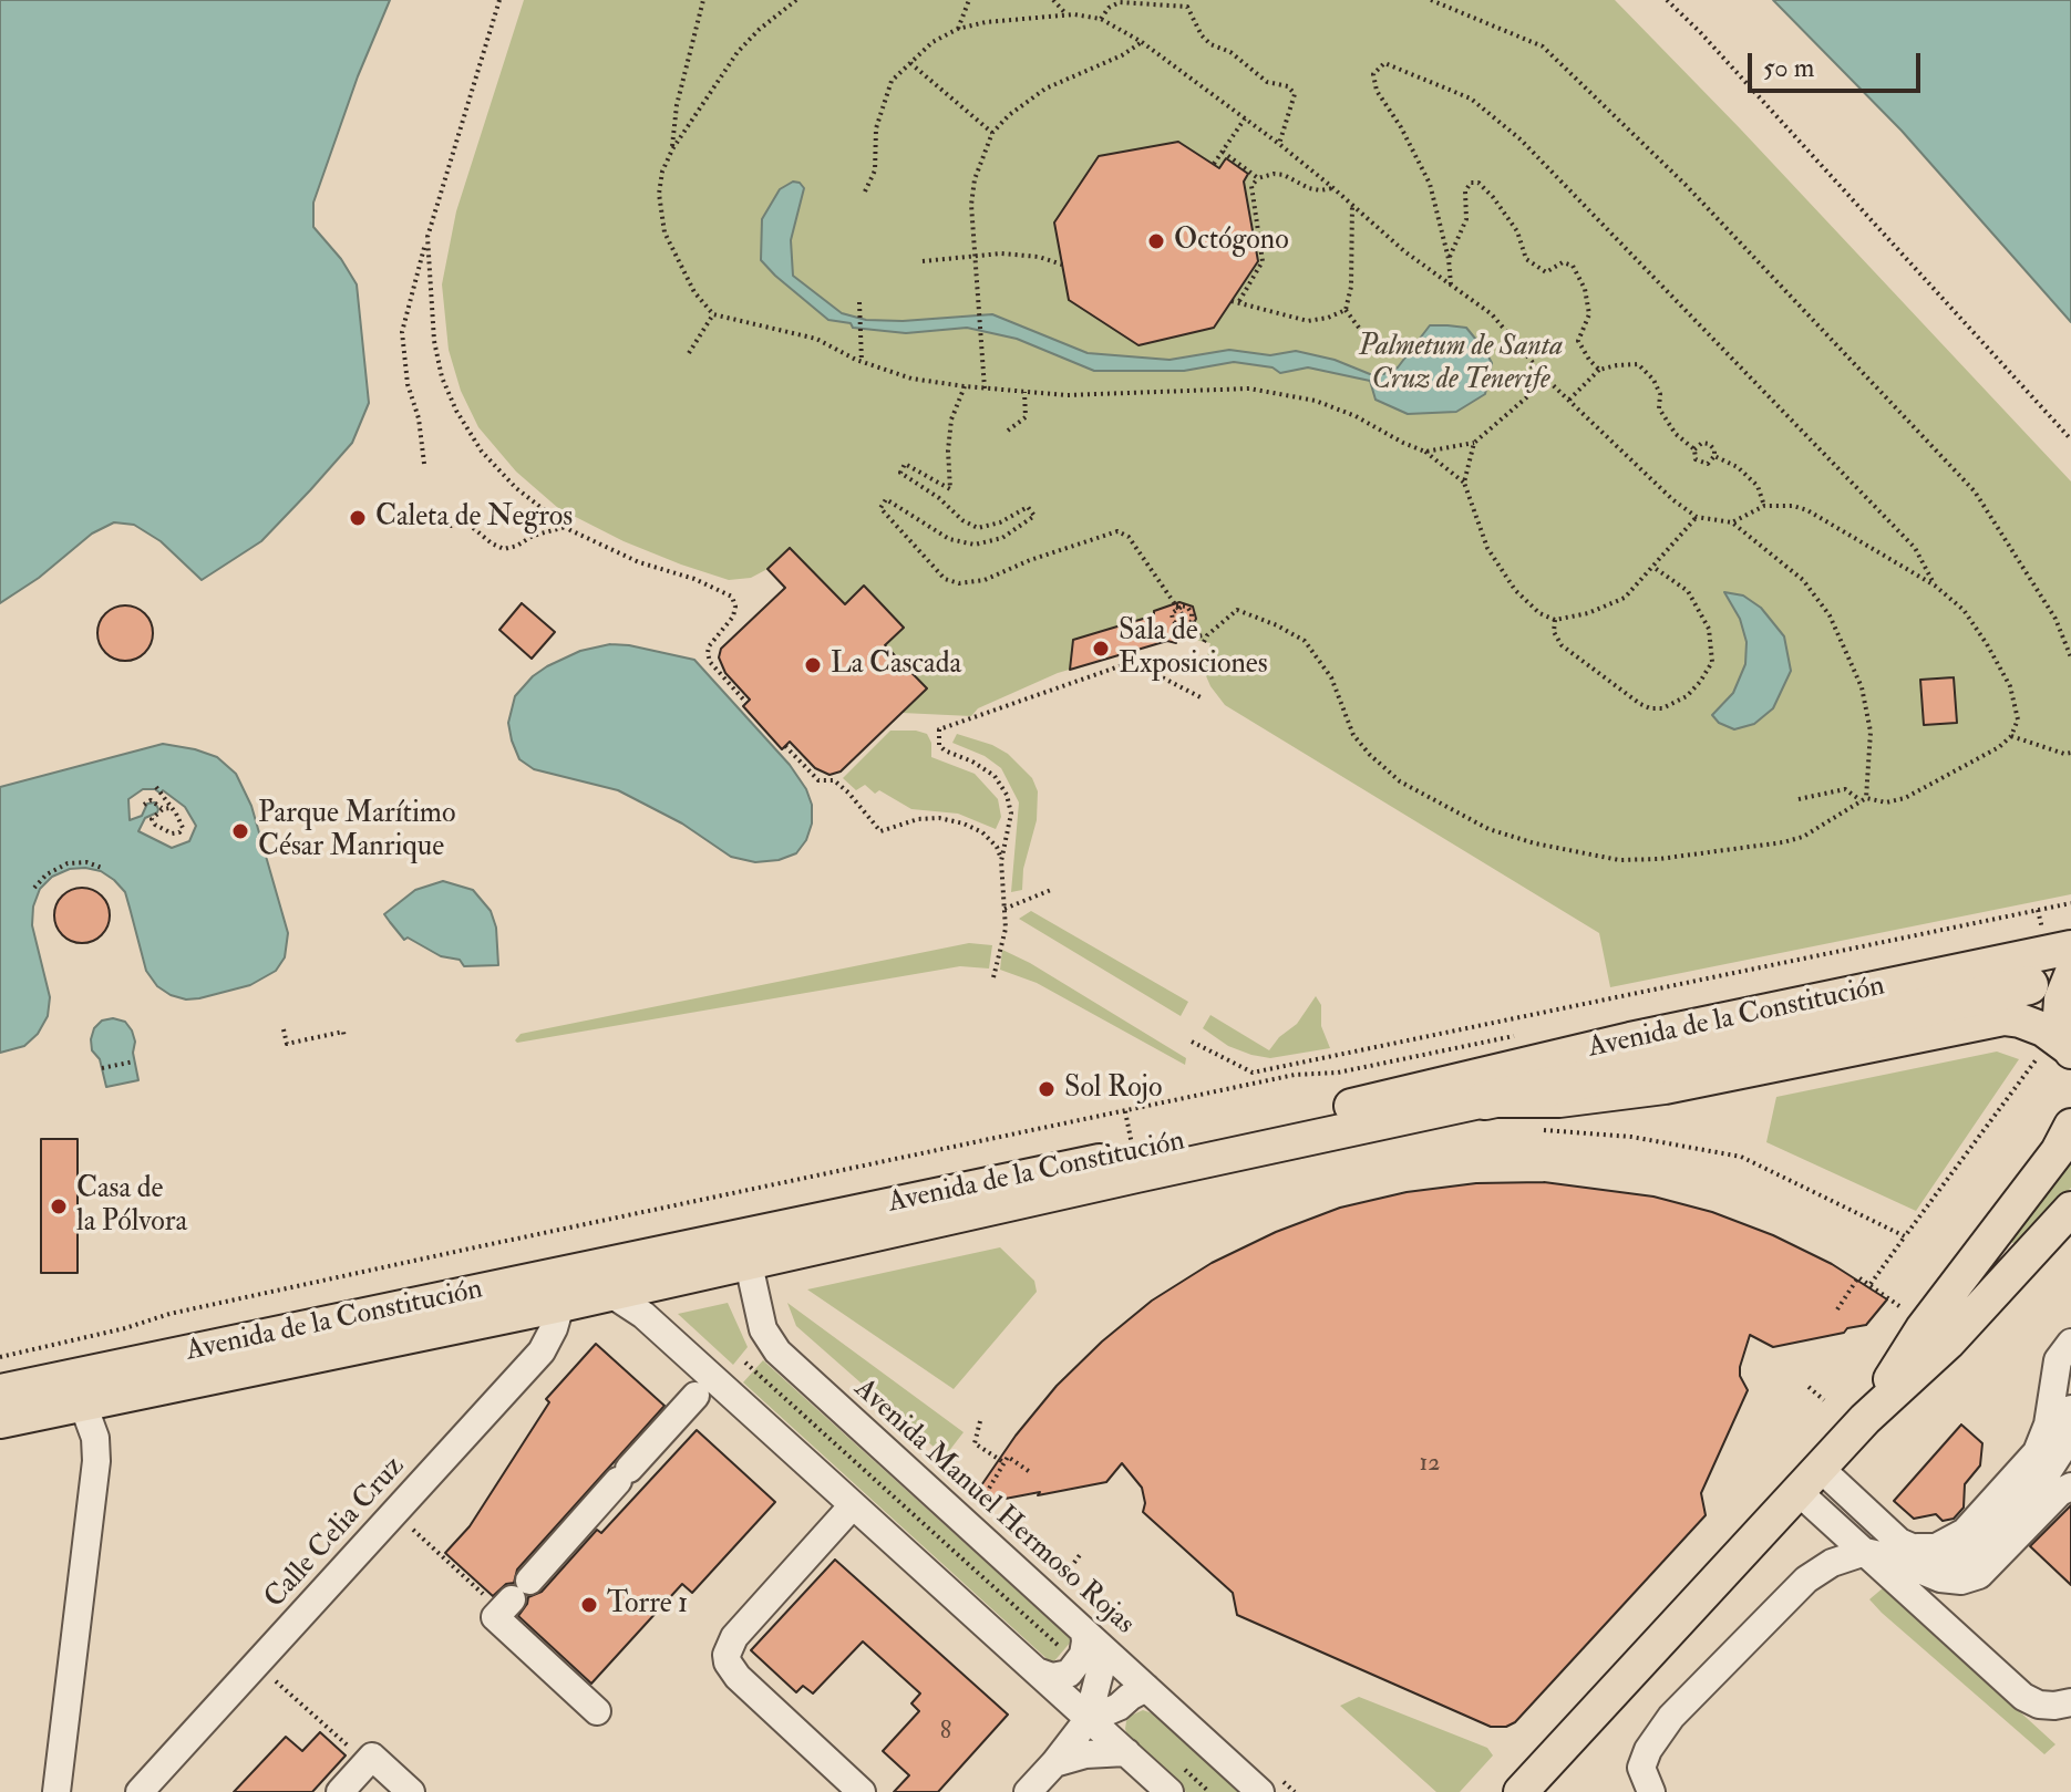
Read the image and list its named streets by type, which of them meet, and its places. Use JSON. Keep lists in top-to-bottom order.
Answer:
{
  "streets": {
    "highway": ["Avenida de la Constitución"],
    "street": ["Avenida Manuel Hermoso Rojas", "Calle Celia Cruz"]
  },
  "crossings": [
    ["Avenida de la Constitución", "Avenida Manuel Hermoso Rojas"],
    ["Avenida de la Constitución", "Calle Celia Cruz"]
  ],
  "parks": ["Palmetum de Santa Cruz de Tenerife"],
  "places": [
    "Octógono",
    "Caleta de Negros",
    "Sala de Exposiciones",
    "La Cascada",
    "Parque Marítimo César Manrique",
    "Sol Rojo",
    "Casa de la Pólvora",
    "Torre 1"
  ],
  "house_numbers": ["12", "8"],
  "scale_bar": "50 m"
}
